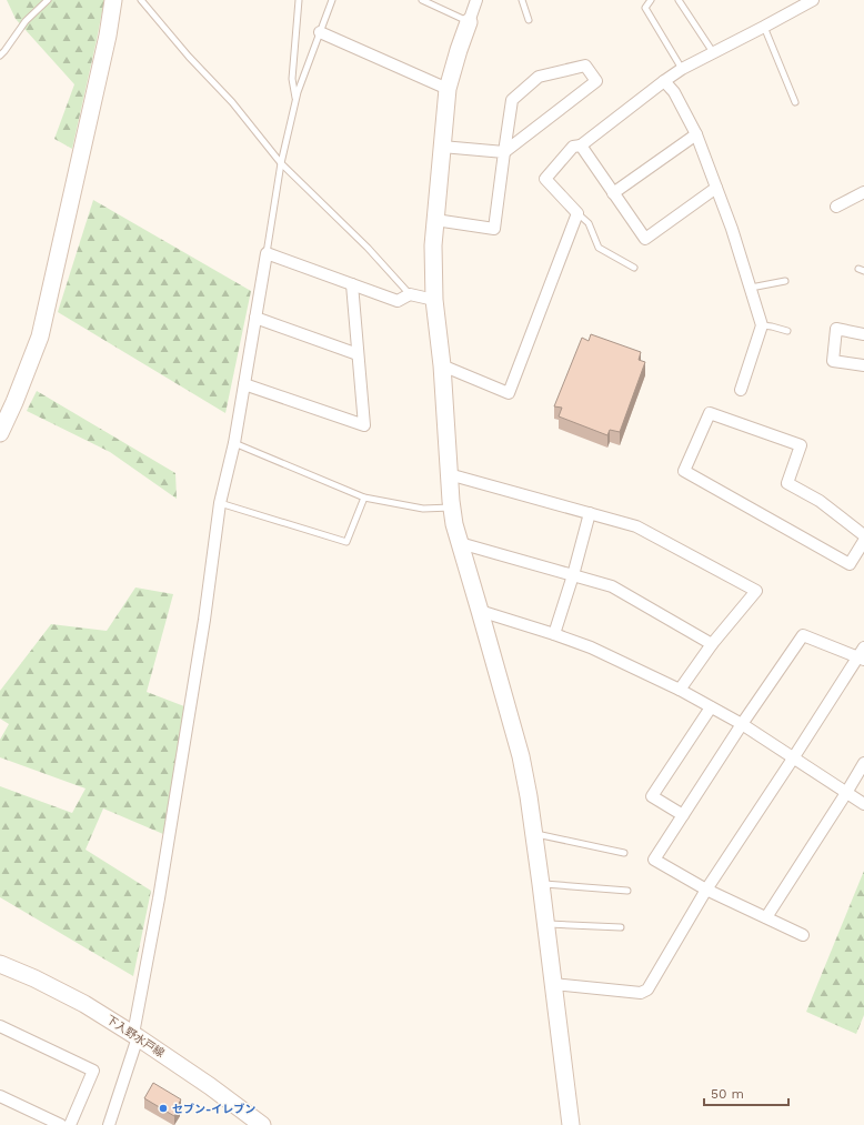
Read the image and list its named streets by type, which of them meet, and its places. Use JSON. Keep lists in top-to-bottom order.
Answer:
{
  "streets": {
    "street": ["下入野水戸線"]
  },
  "places": ["セブン-イレブン"],
  "scale_bar": "50 m"
}
